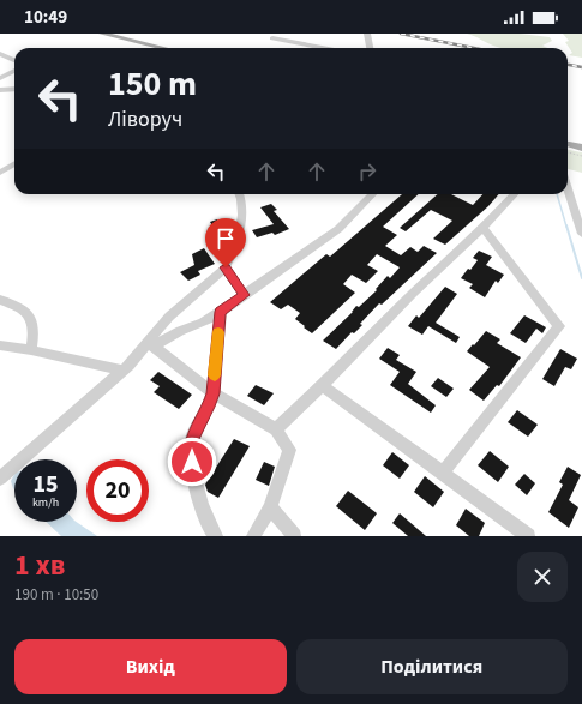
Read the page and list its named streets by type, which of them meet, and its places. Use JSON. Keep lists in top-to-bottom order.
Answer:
{
  "page": {
    "status": "10:49",
    "turn": ["150 m", "Ліворуч"],
    "speed": "15 km/h",
    "limit": "20",
    "heading": ["1 хв", "190 m · 10:50"],
    "buttons": ["Вихід", "Поділитися"]
  }
}
